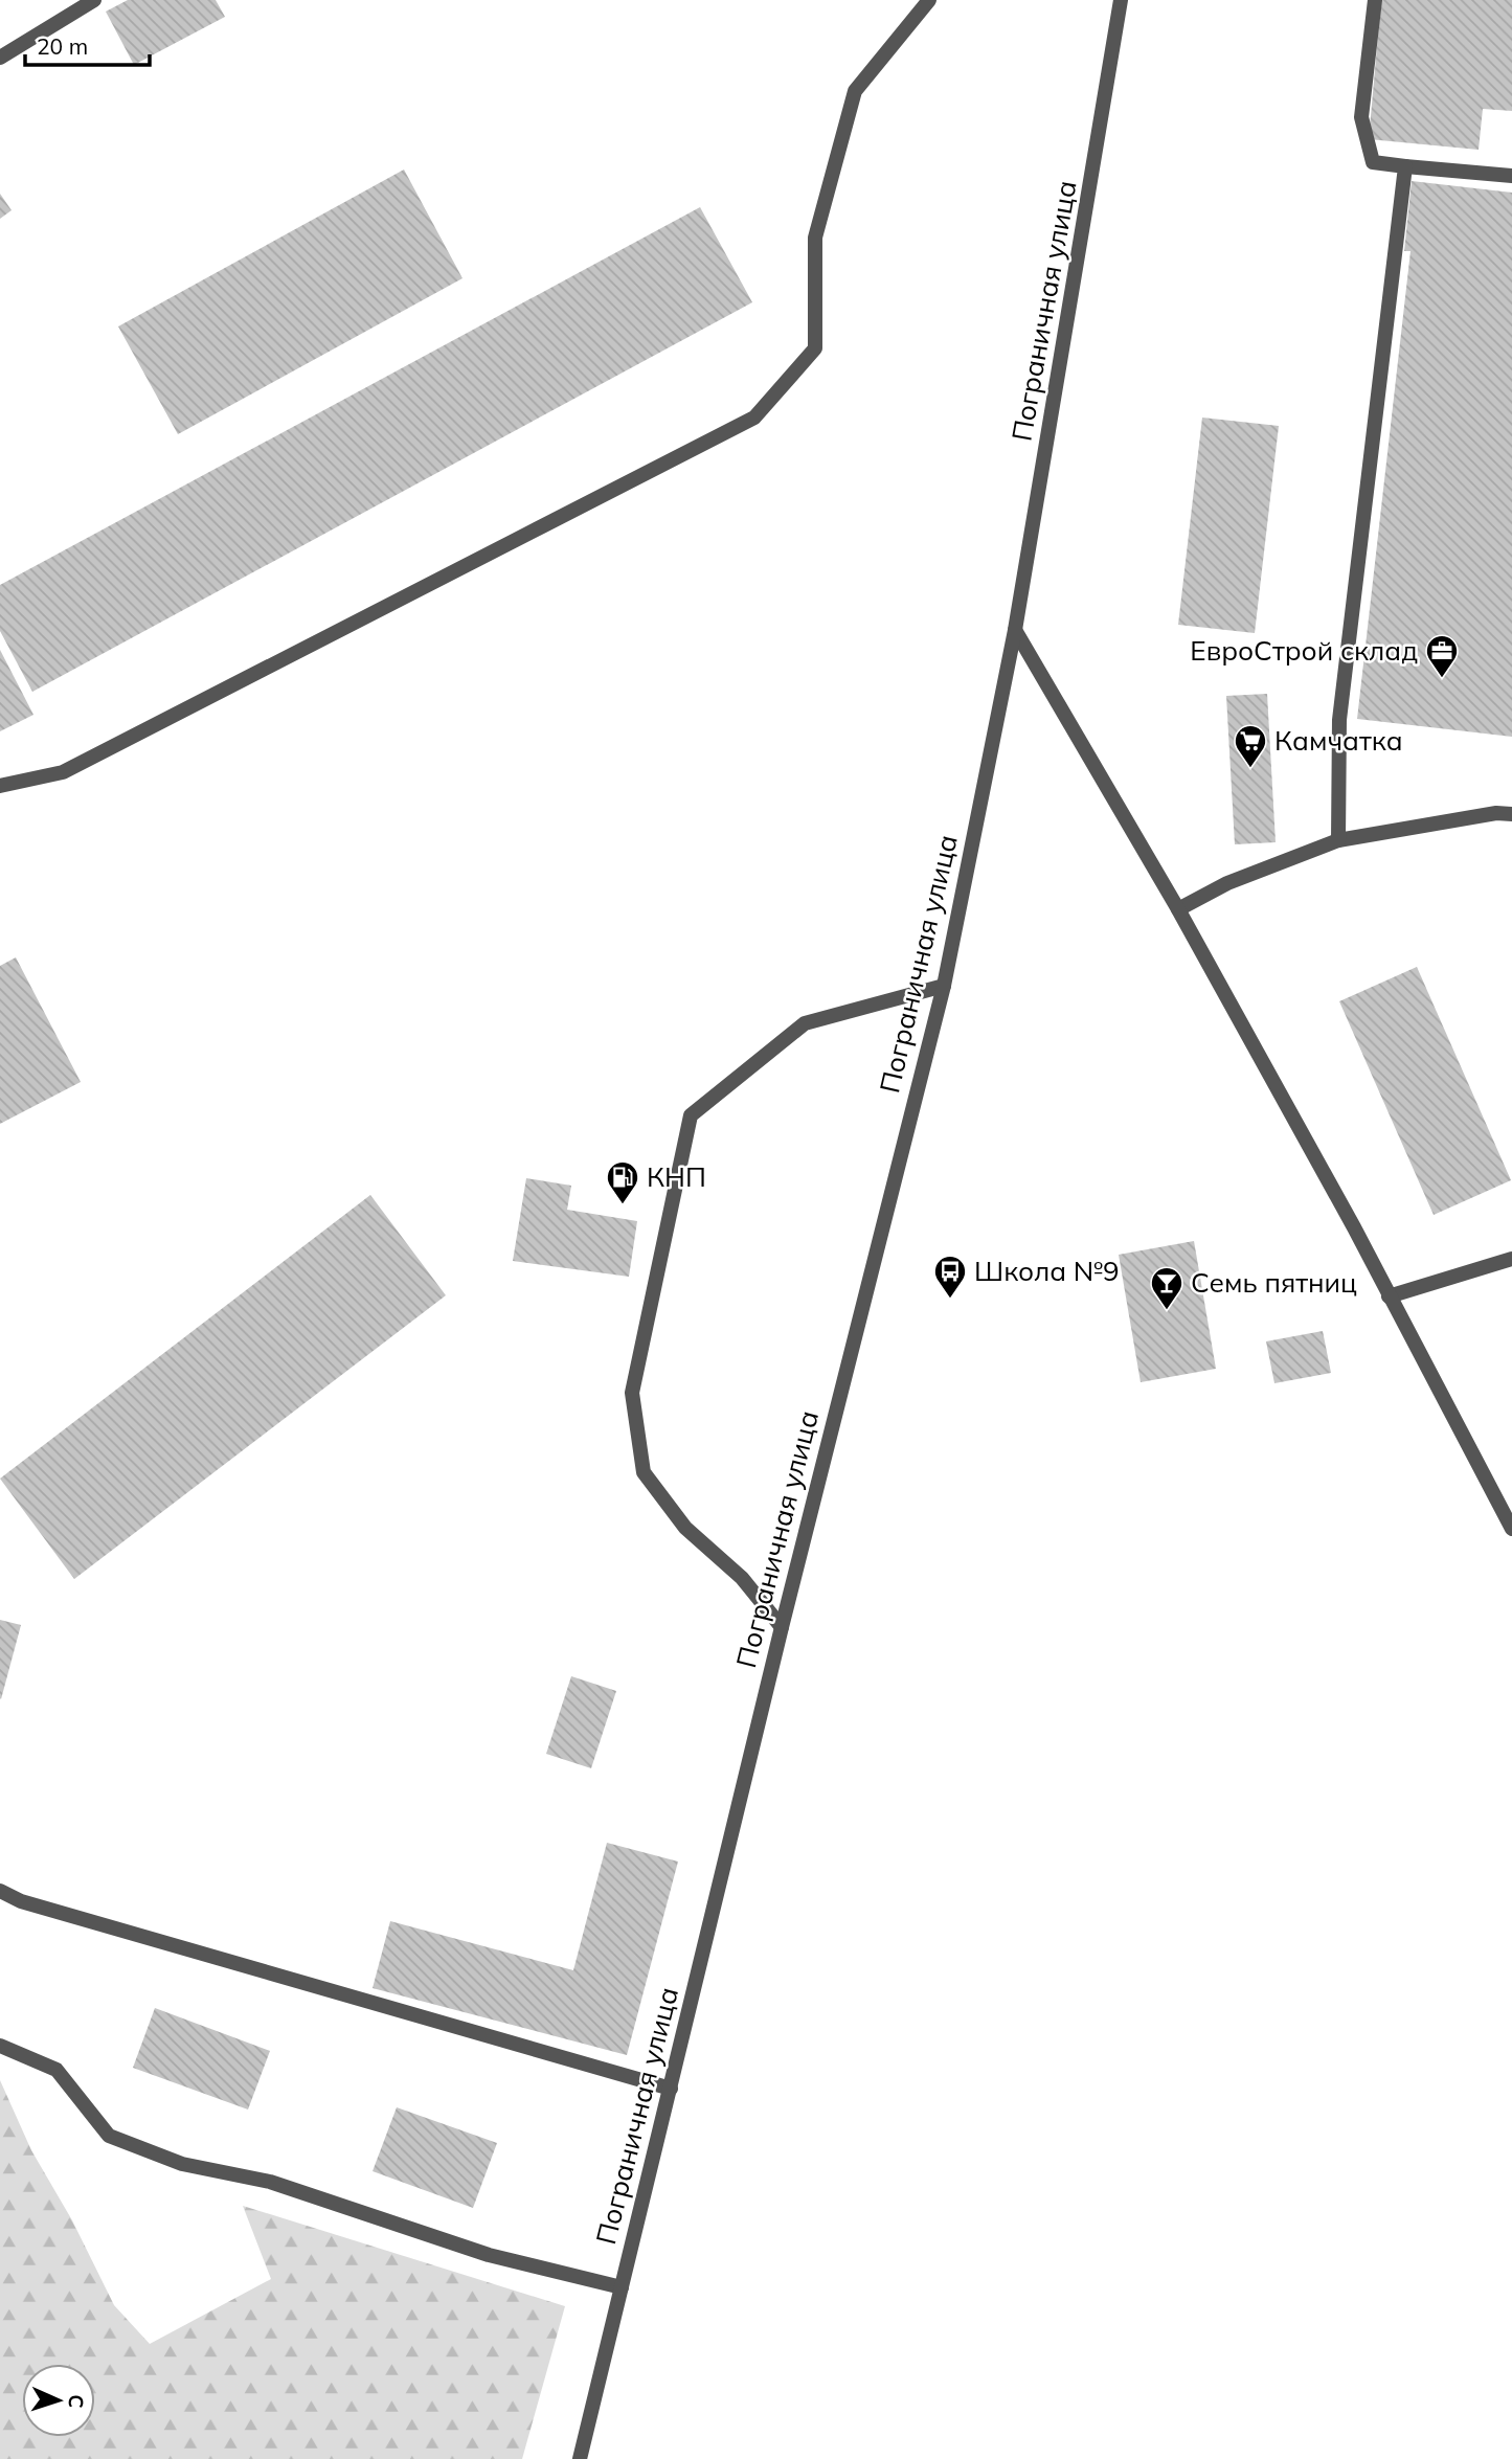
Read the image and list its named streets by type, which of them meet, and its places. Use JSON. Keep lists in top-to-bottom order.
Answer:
{
  "streets": {
    "street": ["Пограничная улица"]
  },
  "places": {
    "office": ["ЕвроСтрой склад"],
    "supermarket": ["Камчатка"],
    "fuel station": ["КНП"],
    "bus stop": ["Школа №9"],
    "bar": ["Семь пятниц"]
  },
  "scale_bar": "20 m",
  "north": "right"
}
